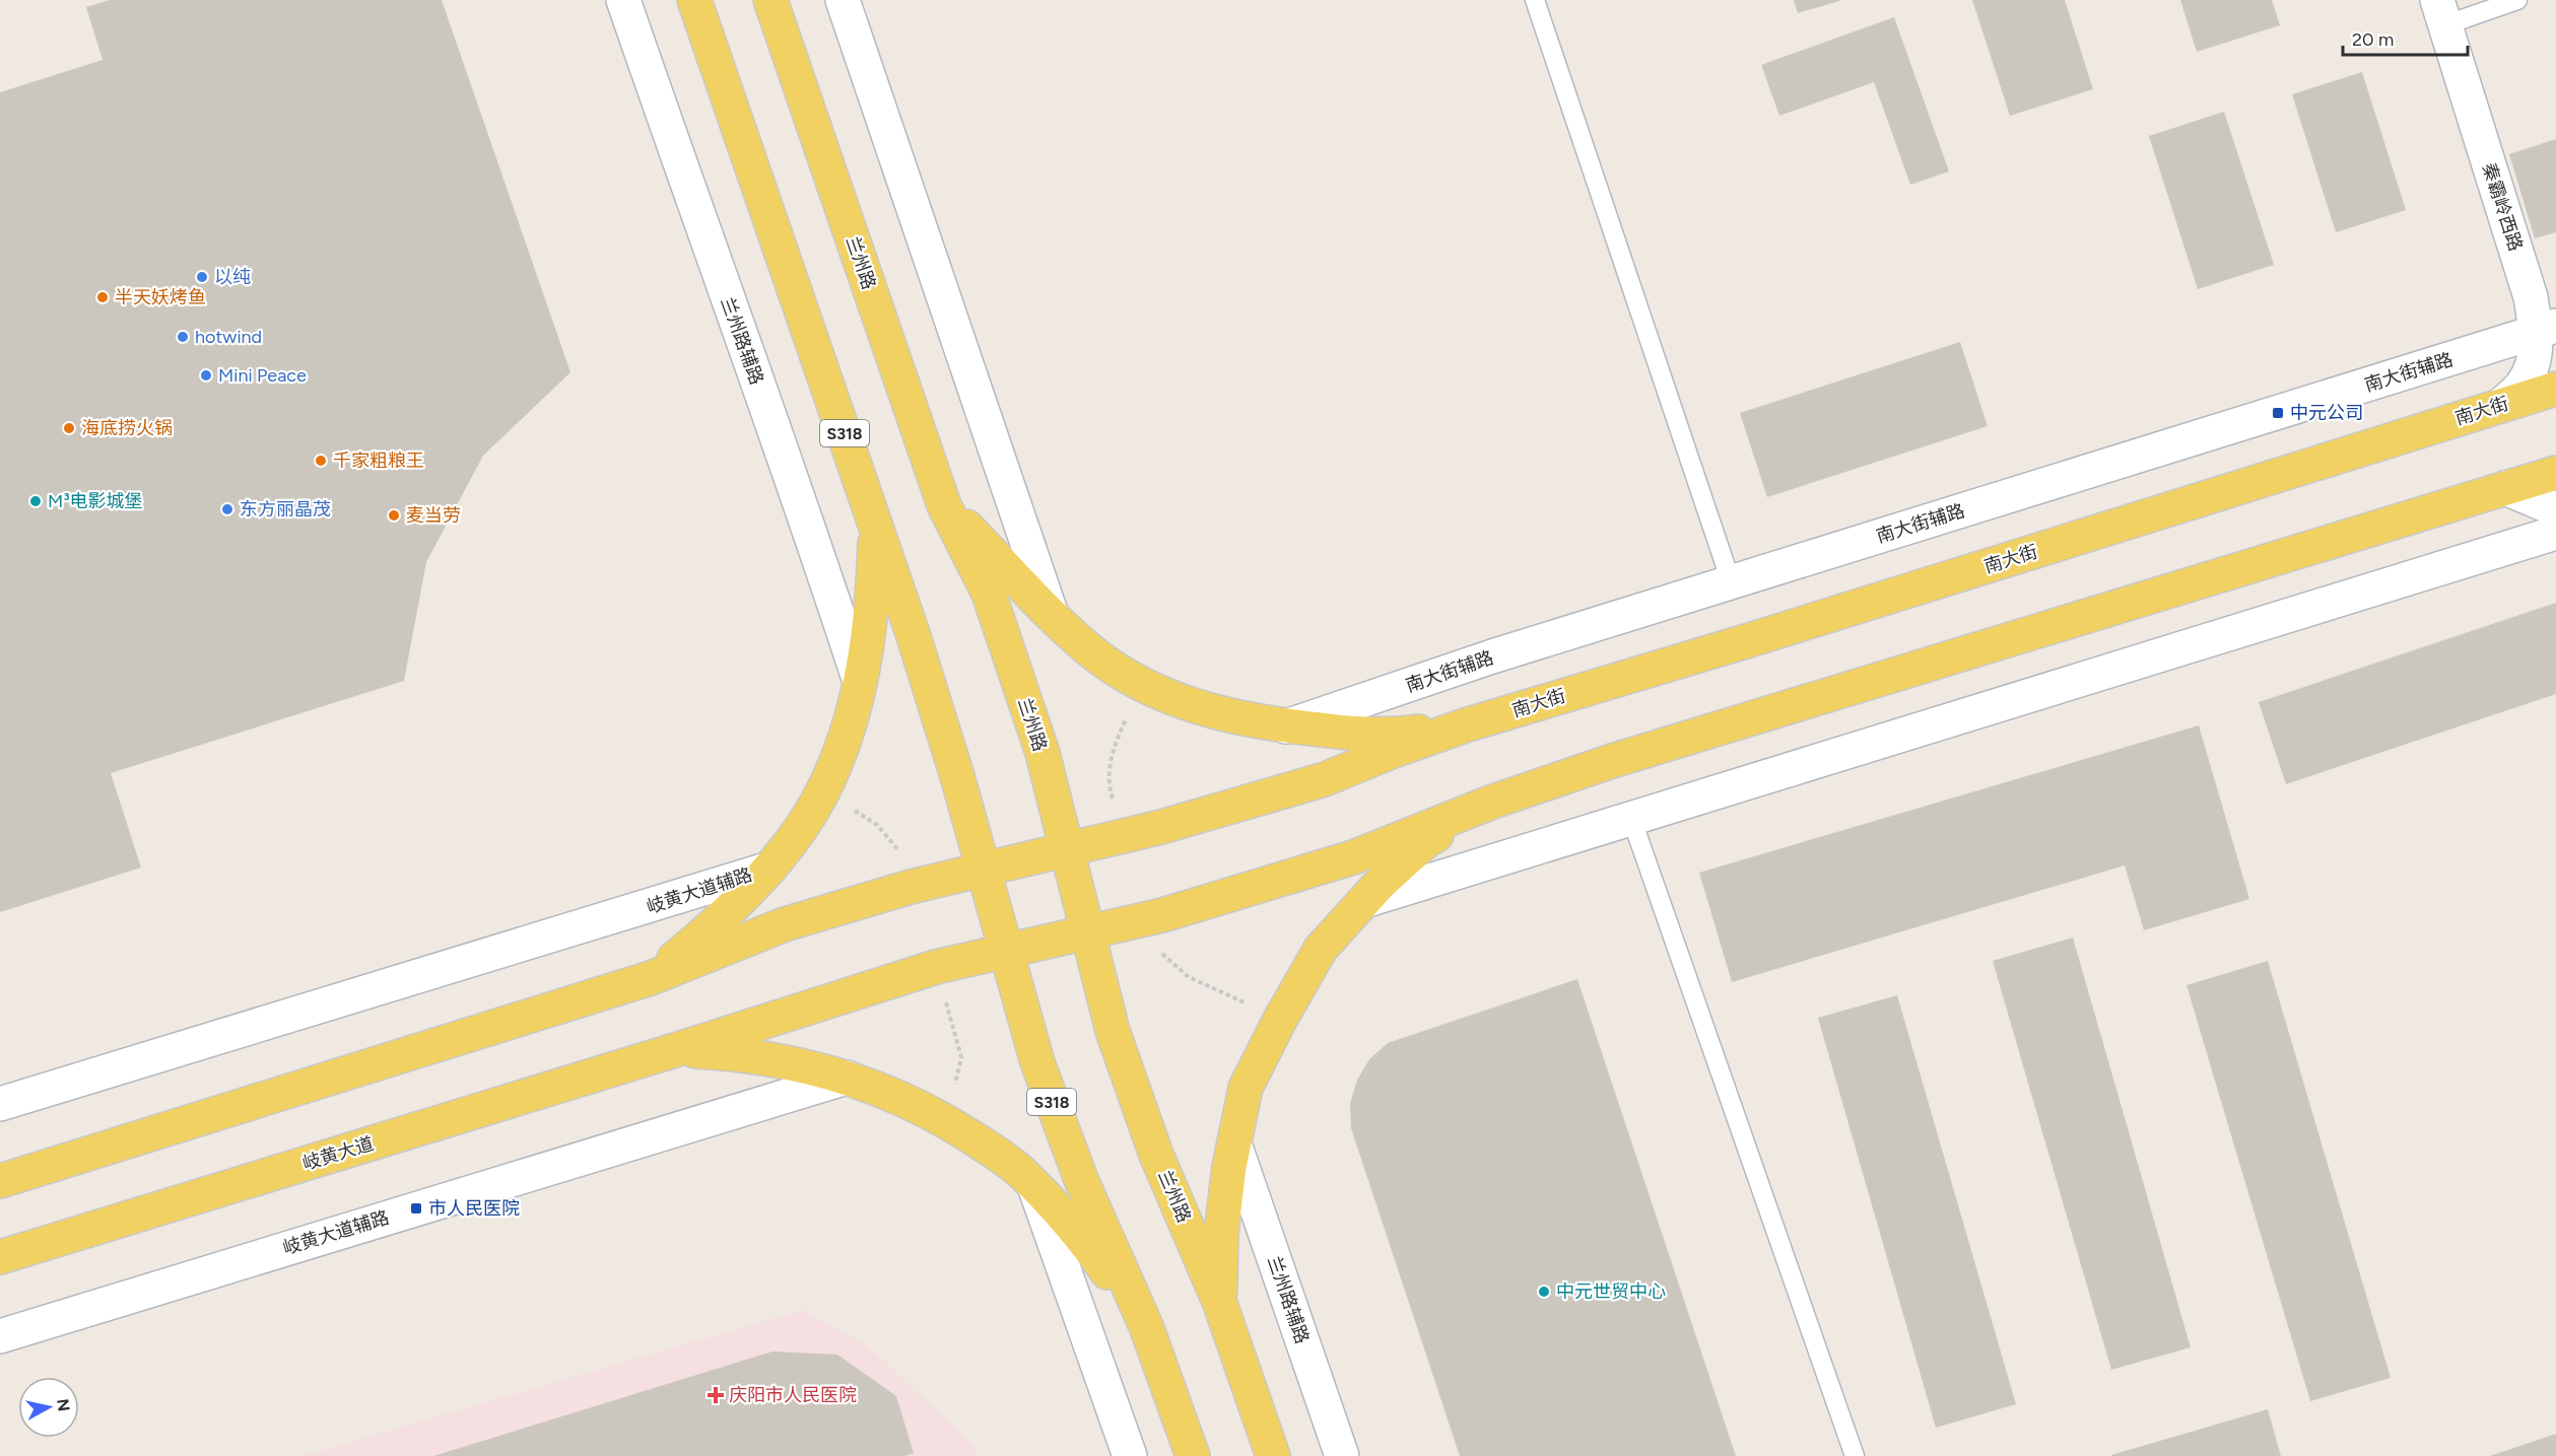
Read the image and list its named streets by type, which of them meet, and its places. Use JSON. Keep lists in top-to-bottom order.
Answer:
{
  "streets": {
    "main road": [
      "兰州路",
      "南大街",
      "S318",
      "岐黄大道"
    ],
    "street": [
      "秦霸岭西路",
      "兰州路辅路",
      "南大街辅路",
      "岐黄大道辅路"
    ]
  },
  "crossings": [
    ["秦霸岭西路", "南大街辅路"],
    ["秦霸岭西路", "南大街"],
    ["兰州路", "岐黄大道"],
    ["S318", "岐黄大道"]
  ],
  "places": {
    "other": [
      "以纯",
      "半天妖烤鱼",
      "hotwind",
      "Mini Peace",
      "海底捞火锅",
      "千家粗粮王",
      "M³电影城堡",
      "东方丽晶茂",
      "麦当劳",
      "中元世贸中心"
    ],
    "transit": ["中元公司", "市人民医院"],
    "health": ["庆阳市人民医院"]
  },
  "scale_bar": "20 m",
  "north": "right"
}
